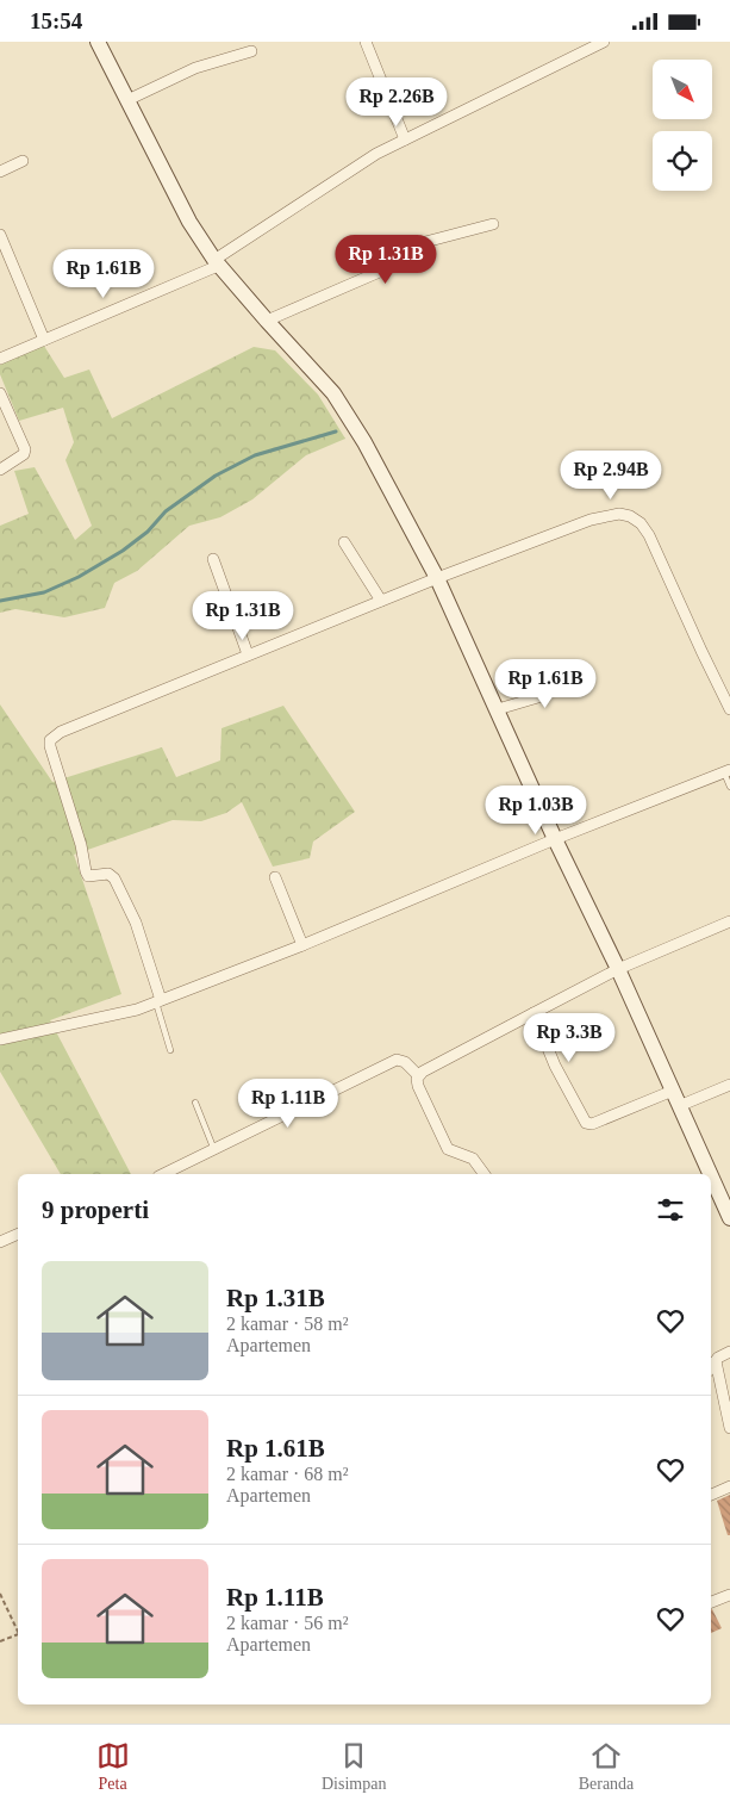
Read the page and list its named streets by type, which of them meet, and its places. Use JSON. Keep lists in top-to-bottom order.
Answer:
{
  "north": "bottom right",
  "page": {
    "status": "15:54",
    "price": [
      "Rp 2.26B",
      "Rp 1.31B",
      "Rp 1.61B",
      "Rp 2.94B",
      "Rp 1.31B",
      "Rp 1.61B",
      "Rp 1.03B",
      "Rp 3.3B",
      "Rp 1.11B"
    ],
    "heading": "9 properti",
    "list": [
      {
        "name": "Rp 1.31B",
        "note": "2 kamar · 58 m² · Apartemen"
      },
      {
        "name": "Rp 1.61B",
        "note": "2 kamar · 68 m² · Apartemen"
      },
      {
        "name": "Rp 1.11B",
        "note": "2 kamar · 56 m² · Apartemen"
      }
    ],
    "tabs": ["Peta", "Disimpan", "Beranda"]
  }
}
